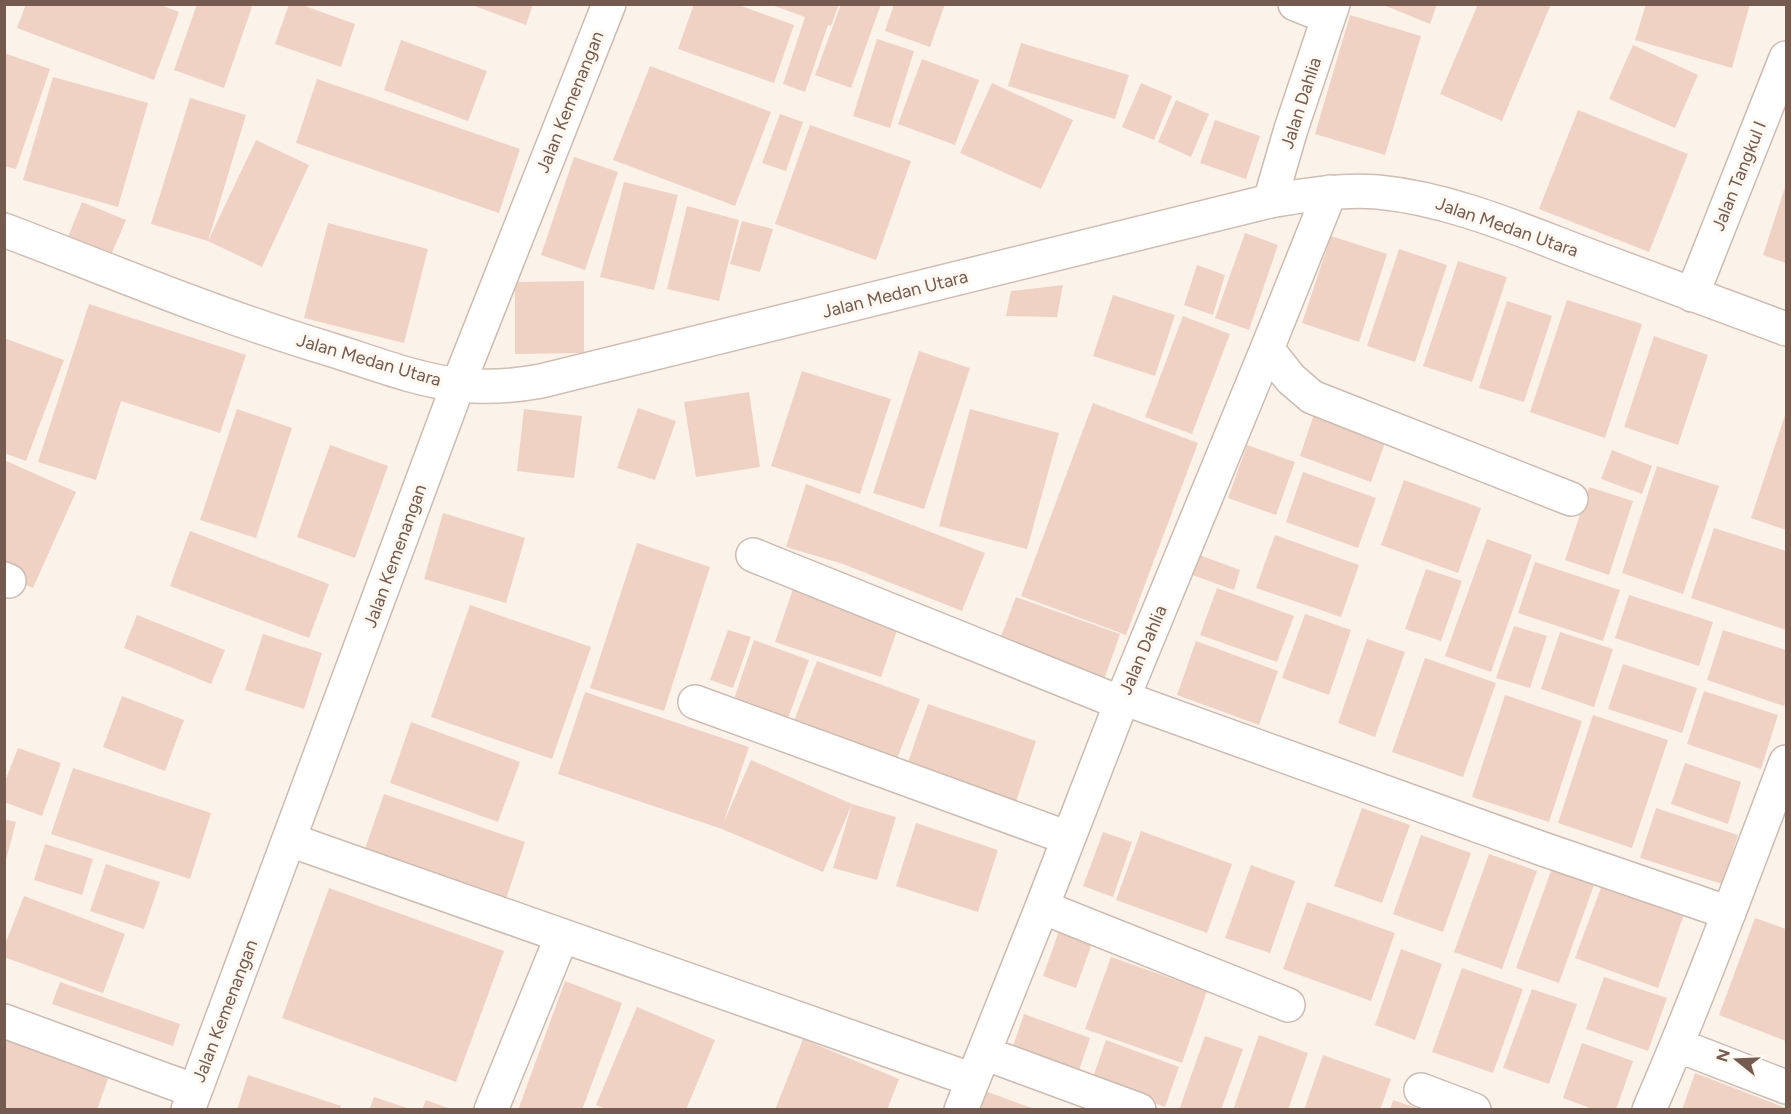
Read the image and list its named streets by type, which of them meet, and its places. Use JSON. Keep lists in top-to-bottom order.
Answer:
{
  "streets": {
    "street": [
      "Jalan Kemenangan",
      "Jalan Dahlia",
      "Jalan Tangkul I",
      "Jalan Medan Utara"
    ]
  },
  "crossings": [
    ["Jalan Kemenangan", "Jalan Medan Utara"],
    ["Jalan Dahlia", "Jalan Medan Utara"],
    ["Jalan Tangkul I", "Jalan Medan Utara"]
  ],
  "north": "left"
}
